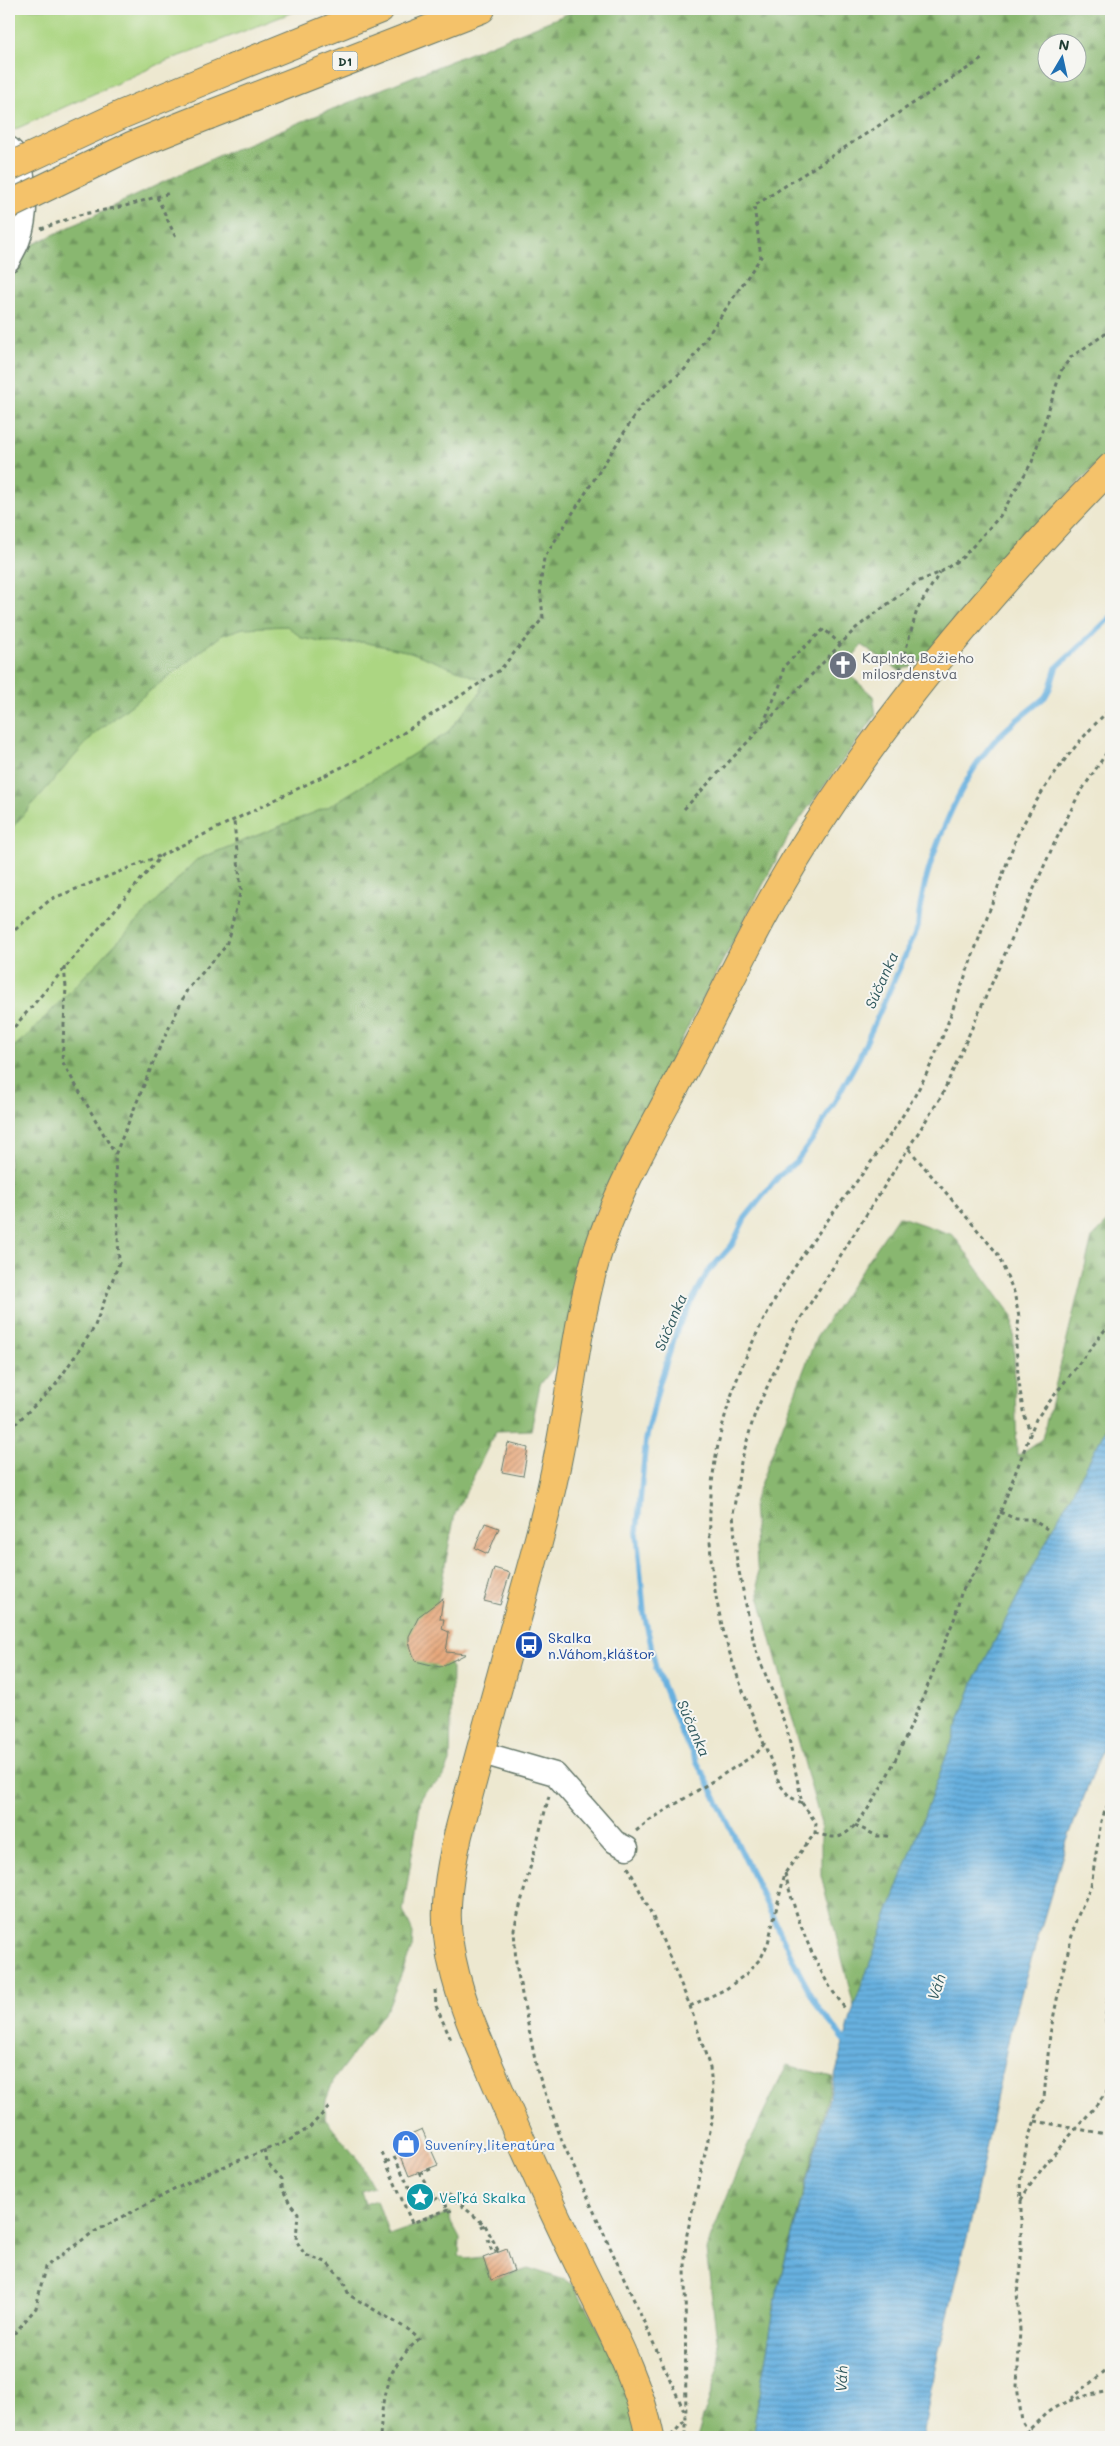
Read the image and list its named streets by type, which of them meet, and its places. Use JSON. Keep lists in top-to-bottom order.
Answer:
{
  "streets": {
    "main road": ["D1"]
  },
  "water": ["Súčanka", "Váh"],
  "places": {
    "church": ["Kaplnka Božieho milosrdenstva"],
    "bus stop": ["Skalka n.Váhom,kláštor"],
    "shop": ["Suveníry,literatúra"],
    "place": ["Veľká Skalka"]
  },
  "north": "top"
}
